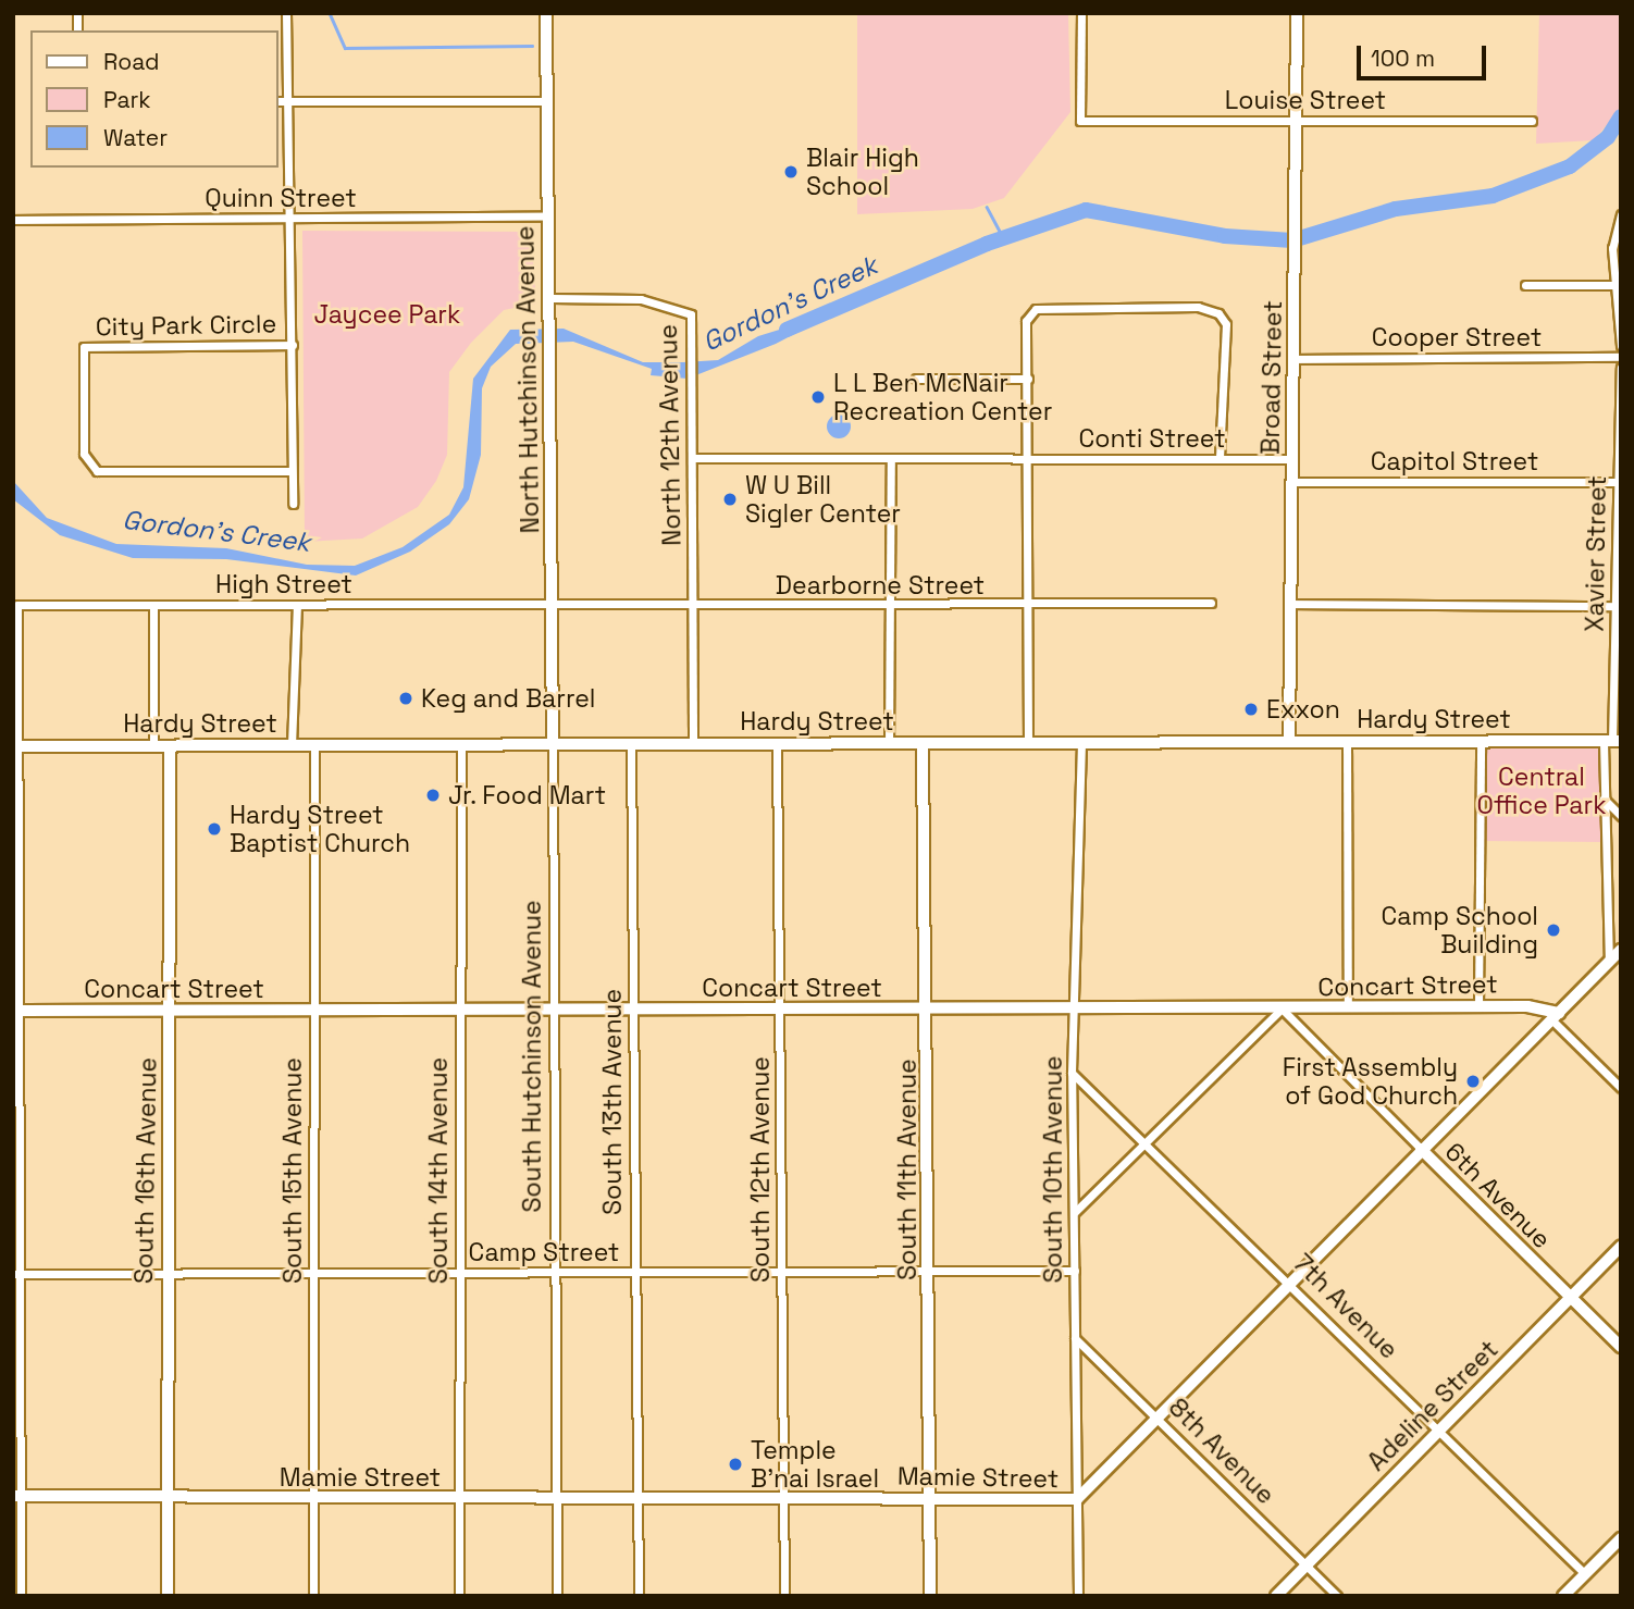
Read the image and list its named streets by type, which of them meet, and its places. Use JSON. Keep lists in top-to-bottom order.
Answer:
{
  "streets": {
    "main road": ["Hardy Street"],
    "street": [
      "Louise Street",
      "Quinn Street",
      "City Park Circle",
      "Cooper Street",
      "Broad Street",
      "North Hutchinson Avenue",
      "North 12th Avenue",
      "Conti Street",
      "Capitol Street",
      "Xavier Street",
      "High Street",
      "Dearborne Street",
      "Concart Street",
      "South Hutchinson Avenue",
      "South 13th Avenue",
      "South 12th Avenue",
      "South 11th Avenue",
      "South 10th Avenue",
      "South 16th Avenue",
      "South 15th Avenue",
      "South 14th Avenue",
      "6th Avenue",
      "Camp Street",
      "7th Avenue",
      "Adeline Street",
      "8th Avenue",
      "Mamie Street"
    ]
  },
  "crossings": [
    ["Louise Street", "Broad Street"],
    ["Quinn Street", "North Hutchinson Avenue"],
    ["Cooper Street", "Broad Street"],
    ["Broad Street", "Conti Street"],
    ["Broad Street", "Capitol Street"],
    ["Broad Street", "Hardy Street"],
    ["North Hutchinson Avenue", "North 12th Avenue"],
    ["North Hutchinson Avenue", "High Street"],
    ["North Hutchinson Avenue", "Dearborne Street"],
    ["North Hutchinson Avenue", "Hardy Street"],
    ["North Hutchinson Avenue", "South Hutchinson Avenue"],
    ["North 12th Avenue", "Conti Street"],
    ["North 12th Avenue", "Dearborne Street"],
    ["North 12th Avenue", "Hardy Street"],
    ["Capitol Street", "Xavier Street"],
    ["Xavier Street", "Hardy Street"],
    ["Xavier Street", "Mamie Street"],
    ["High Street", "Dearborne Street"],
    ["High Street", "Hardy Street"],
    ["Hardy Street", "South Hutchinson Avenue"],
    ["Hardy Street", "South 13th Avenue"],
    ["Hardy Street", "South 12th Avenue"],
    ["Hardy Street", "South 11th Avenue"],
    ["Hardy Street", "South 10th Avenue"],
    ["Hardy Street", "South 16th Avenue"],
    ["Hardy Street", "South 15th Avenue"],
    ["Hardy Street", "South 14th Avenue"],
    ["Concart Street", "South Hutchinson Avenue"],
    ["Concart Street", "South 13th Avenue"],
    ["Concart Street", "South 12th Avenue"],
    ["Concart Street", "South 11th Avenue"],
    ["Concart Street", "South 10th Avenue"],
    ["Concart Street", "South 16th Avenue"],
    ["Concart Street", "South 15th Avenue"],
    ["Concart Street", "South 14th Avenue"],
    ["Concart Street", "6th Avenue"],
    ["Concart Street", "Mamie Street"],
    ["South Hutchinson Avenue", "Camp Street"],
    ["South Hutchinson Avenue", "Mamie Street"],
    ["South 13th Avenue", "Camp Street"],
    ["South 13th Avenue", "Mamie Street"],
    ["South 12th Avenue", "Camp Street"],
    ["South 12th Avenue", "Mamie Street"],
    ["South 11th Avenue", "Camp Street"],
    ["South 11th Avenue", "Mamie Street"],
    ["South 10th Avenue", "Camp Street"],
    ["South 10th Avenue", "7th Avenue"],
    ["South 10th Avenue", "8th Avenue"],
    ["South 10th Avenue", "Mamie Street"],
    ["South 16th Avenue", "Camp Street"],
    ["South 16th Avenue", "Mamie Street"],
    ["South 15th Avenue", "Camp Street"],
    ["South 15th Avenue", "Mamie Street"],
    ["South 14th Avenue", "Camp Street"],
    ["South 14th Avenue", "Mamie Street"],
    ["6th Avenue", "Adeline Street"],
    ["6th Avenue", "Mamie Street"],
    ["7th Avenue", "Adeline Street"],
    ["7th Avenue", "Mamie Street"],
    ["Adeline Street", "8th Avenue"],
    ["8th Avenue", "Mamie Street"]
  ],
  "water": ["Gordon's Creek"],
  "parks": ["Jaycee Park", "Central Office Park"],
  "places": [
    "Blair High School",
    "L L Ben McNair Recreation Center",
    "W U Bill Sigler Center",
    "Keg and Barrel",
    "Exxon",
    "Jr. Food Mart",
    "Hardy Street Baptist Church",
    "Camp School Building",
    "First Assembly of God Church",
    "Temple B'nai Israel"
  ],
  "legend": ["Road", "Park", "Water"],
  "scale_bar": "100 m"
}
